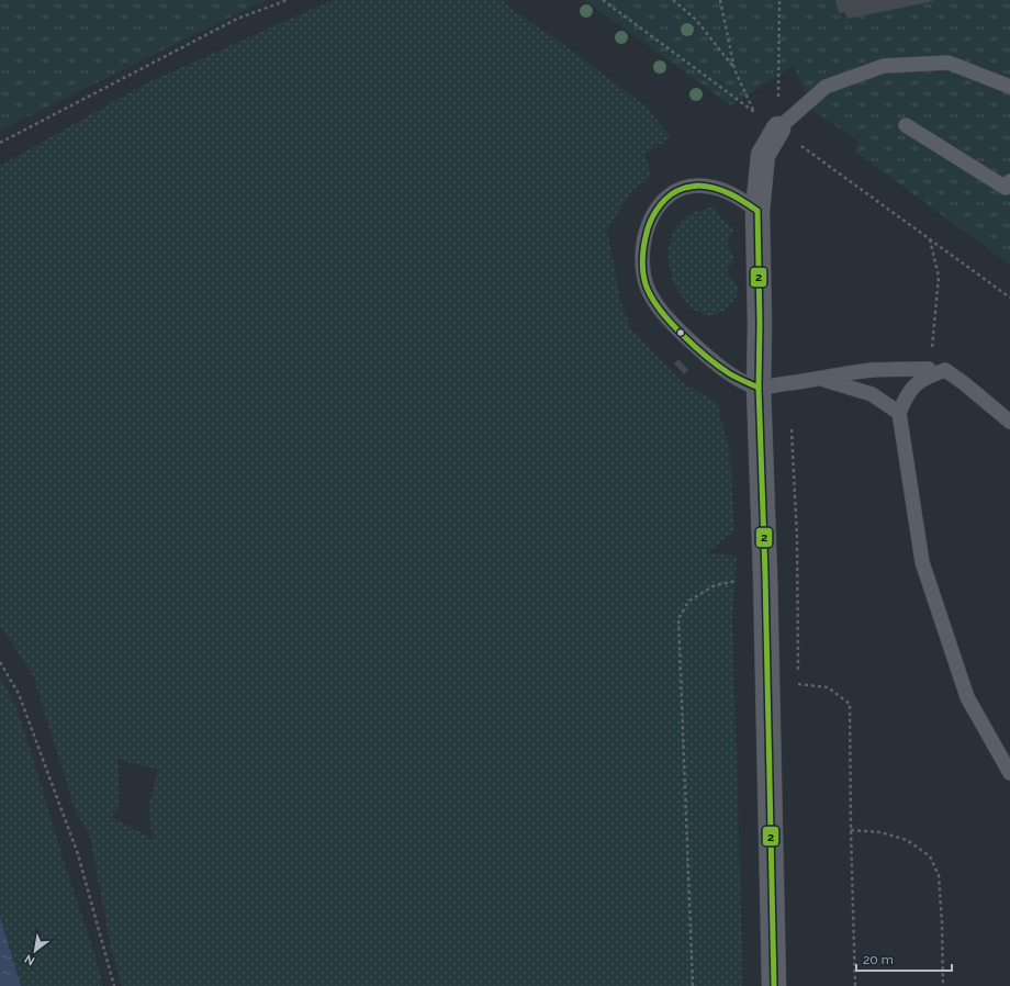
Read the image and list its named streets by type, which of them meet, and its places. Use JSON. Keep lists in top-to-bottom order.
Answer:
{
  "lines": ["transit line 2"],
  "scale_bar": "20 m",
  "north": "bottom left"
}
